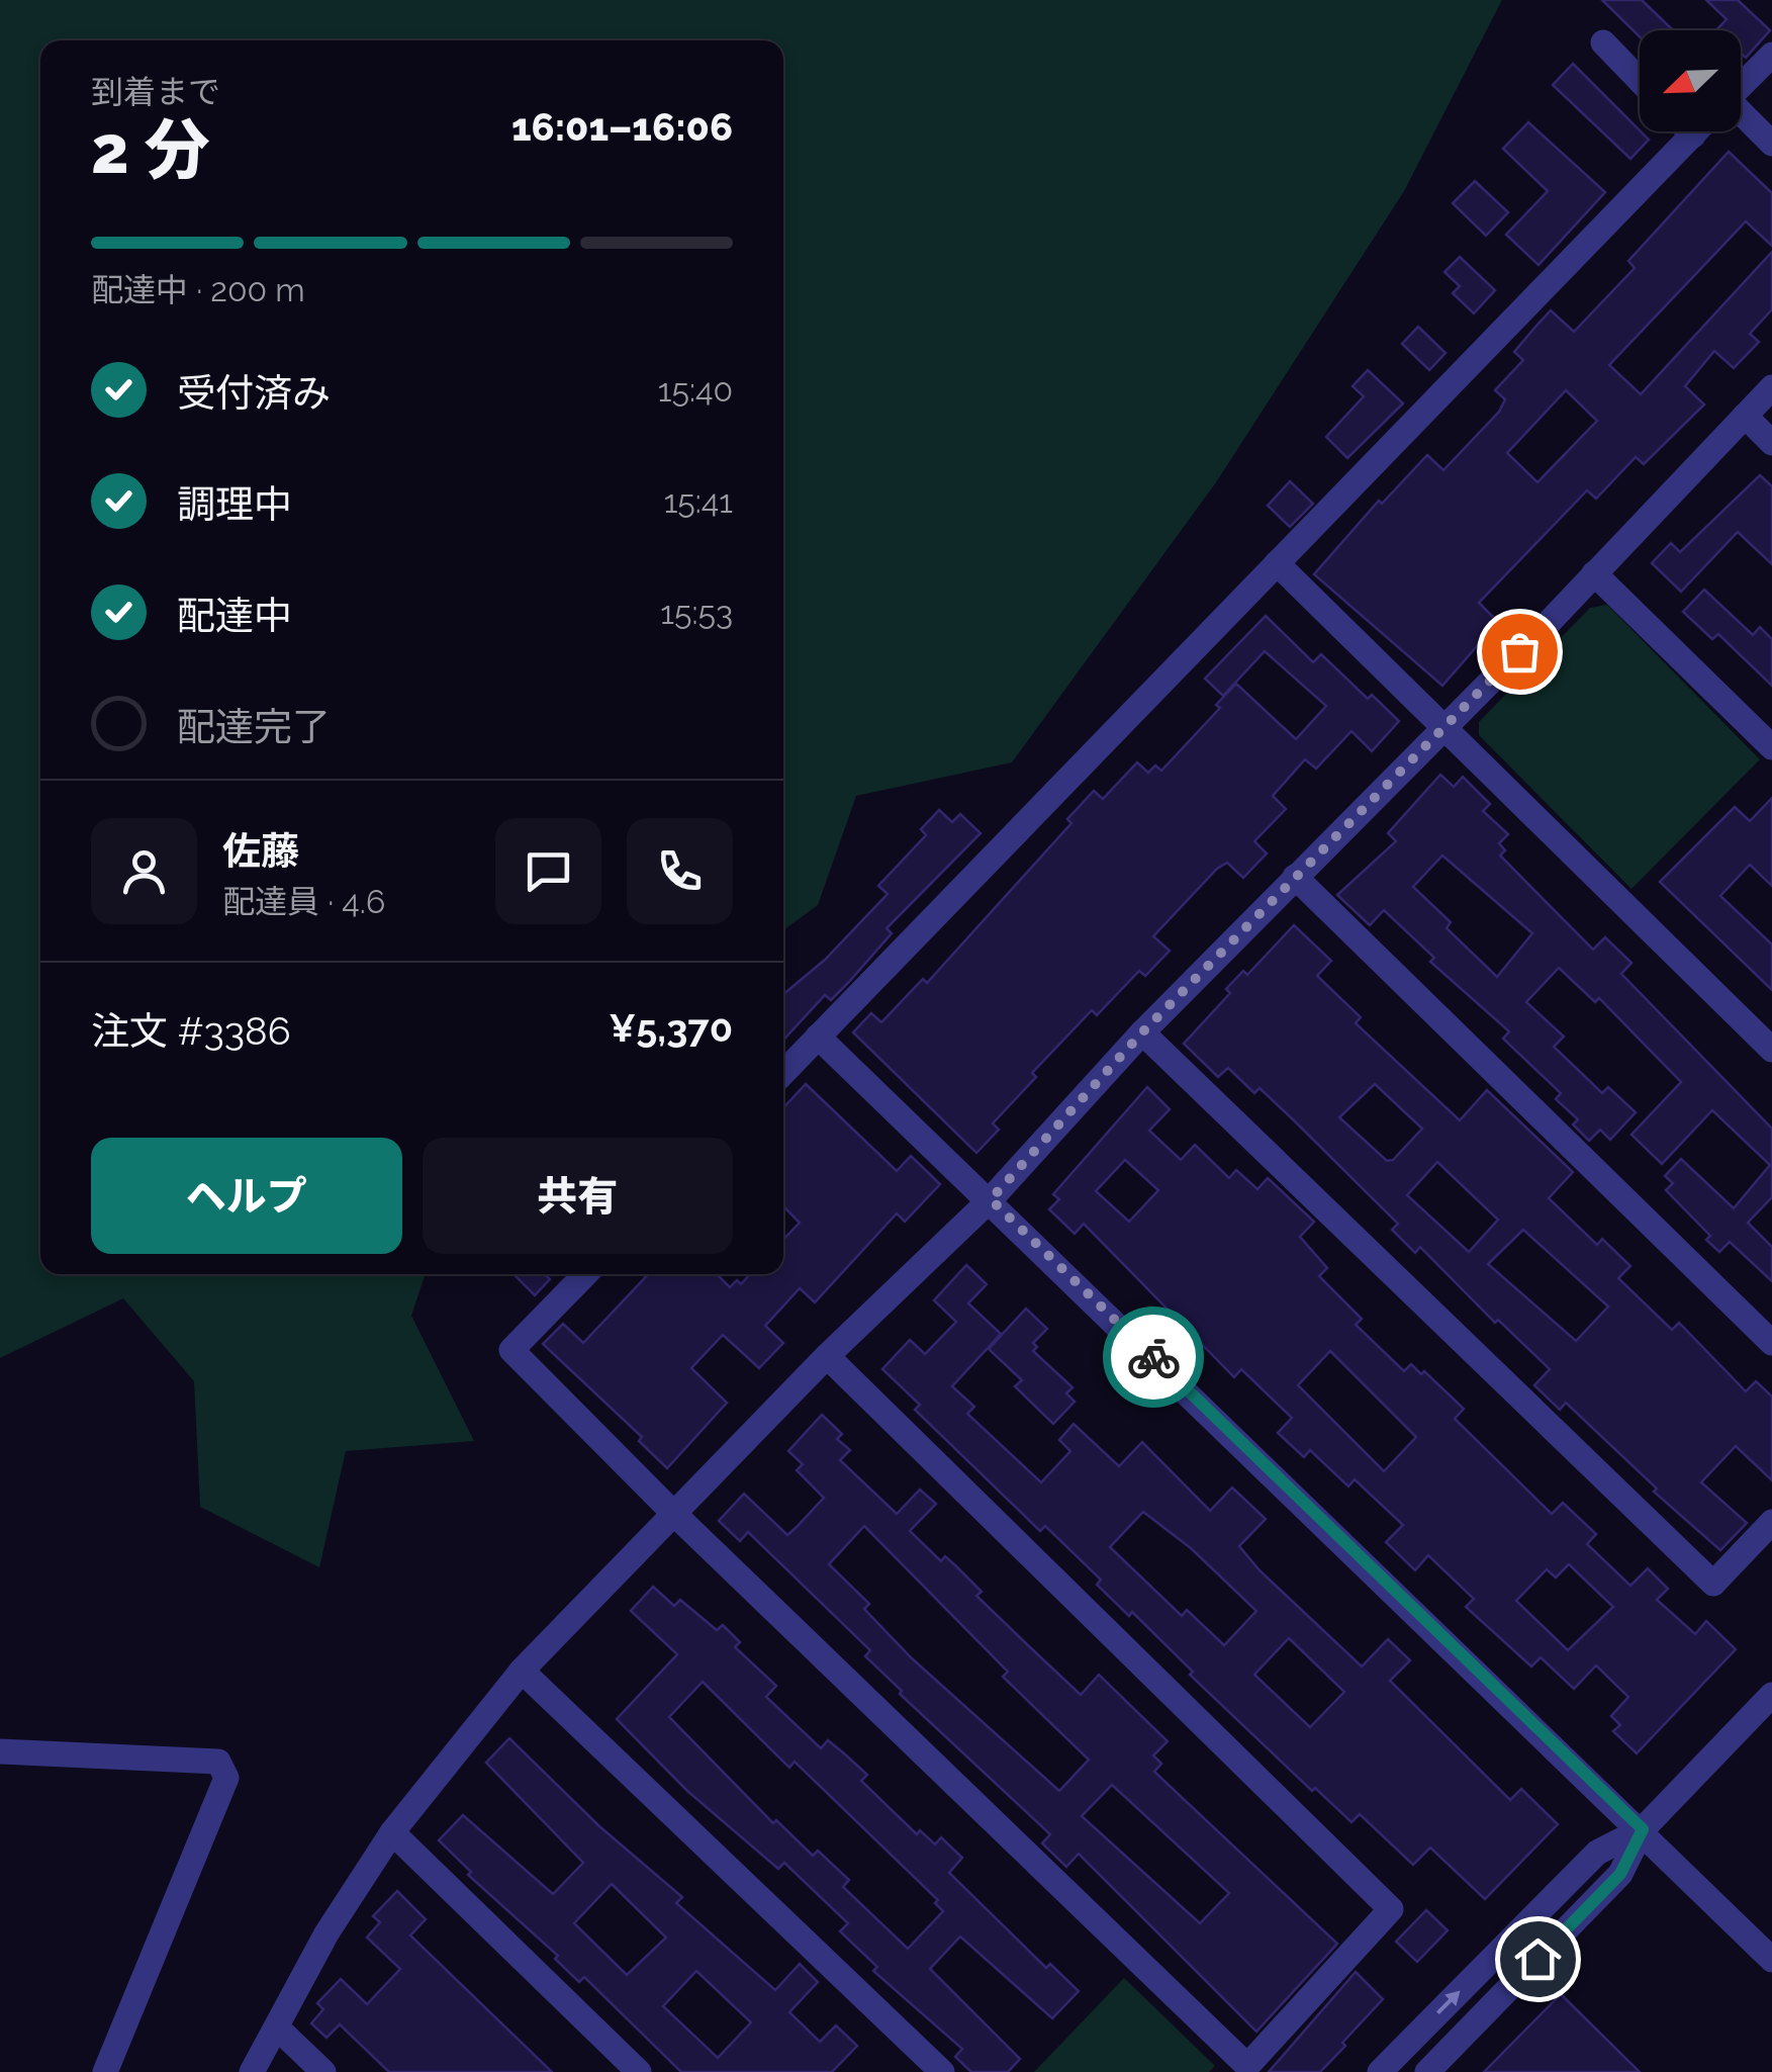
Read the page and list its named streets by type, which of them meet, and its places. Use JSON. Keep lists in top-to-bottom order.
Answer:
{
  "north": "bottom left",
  "page": {
    "heading": ["2 分", "到着まで", "16:01–16:06"],
    "panel": [
      "佐藤",
      "配達員 · 4.6",
      "注文 #3386",
      "¥5,370"
    ],
    "bar": "配達中 · 200 m",
    "list": [
      ["受付済み", "15:40"],
      ["調理中", "15:41"],
      ["配達中", "15:53"],
      "配達完了"
    ],
    "buttons": ["ヘルプ", "共有"]
  }
}
